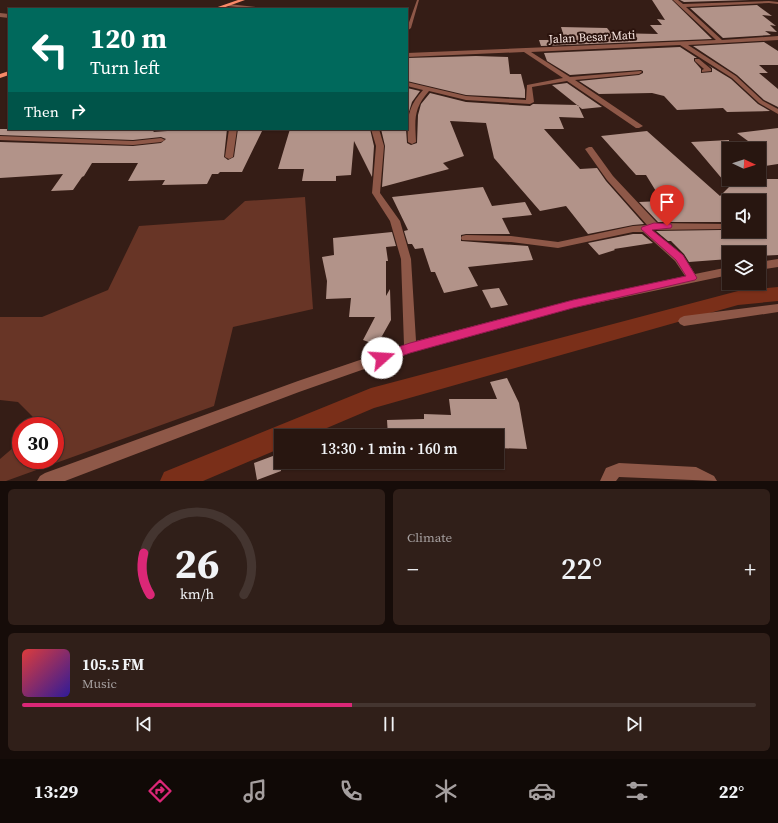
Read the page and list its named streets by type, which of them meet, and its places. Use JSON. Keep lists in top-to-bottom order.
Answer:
{
  "streets": {
    "street": ["Jalan Besar Mati"]
  },
  "north": "right",
  "page": {
    "turn": ["120 m", "Turn left"],
    "then": "Then",
    "limit": "30",
    "trip": "13:30 · 1 min · 160 m",
    "tile": "Climate",
    "heat": ["−", "22°", "+"],
    "song": ["105.5 FM", "Music"],
    "tabs": ["13:29", "22°"],
    "gauge": ["26", "km/h"]
  }
}
